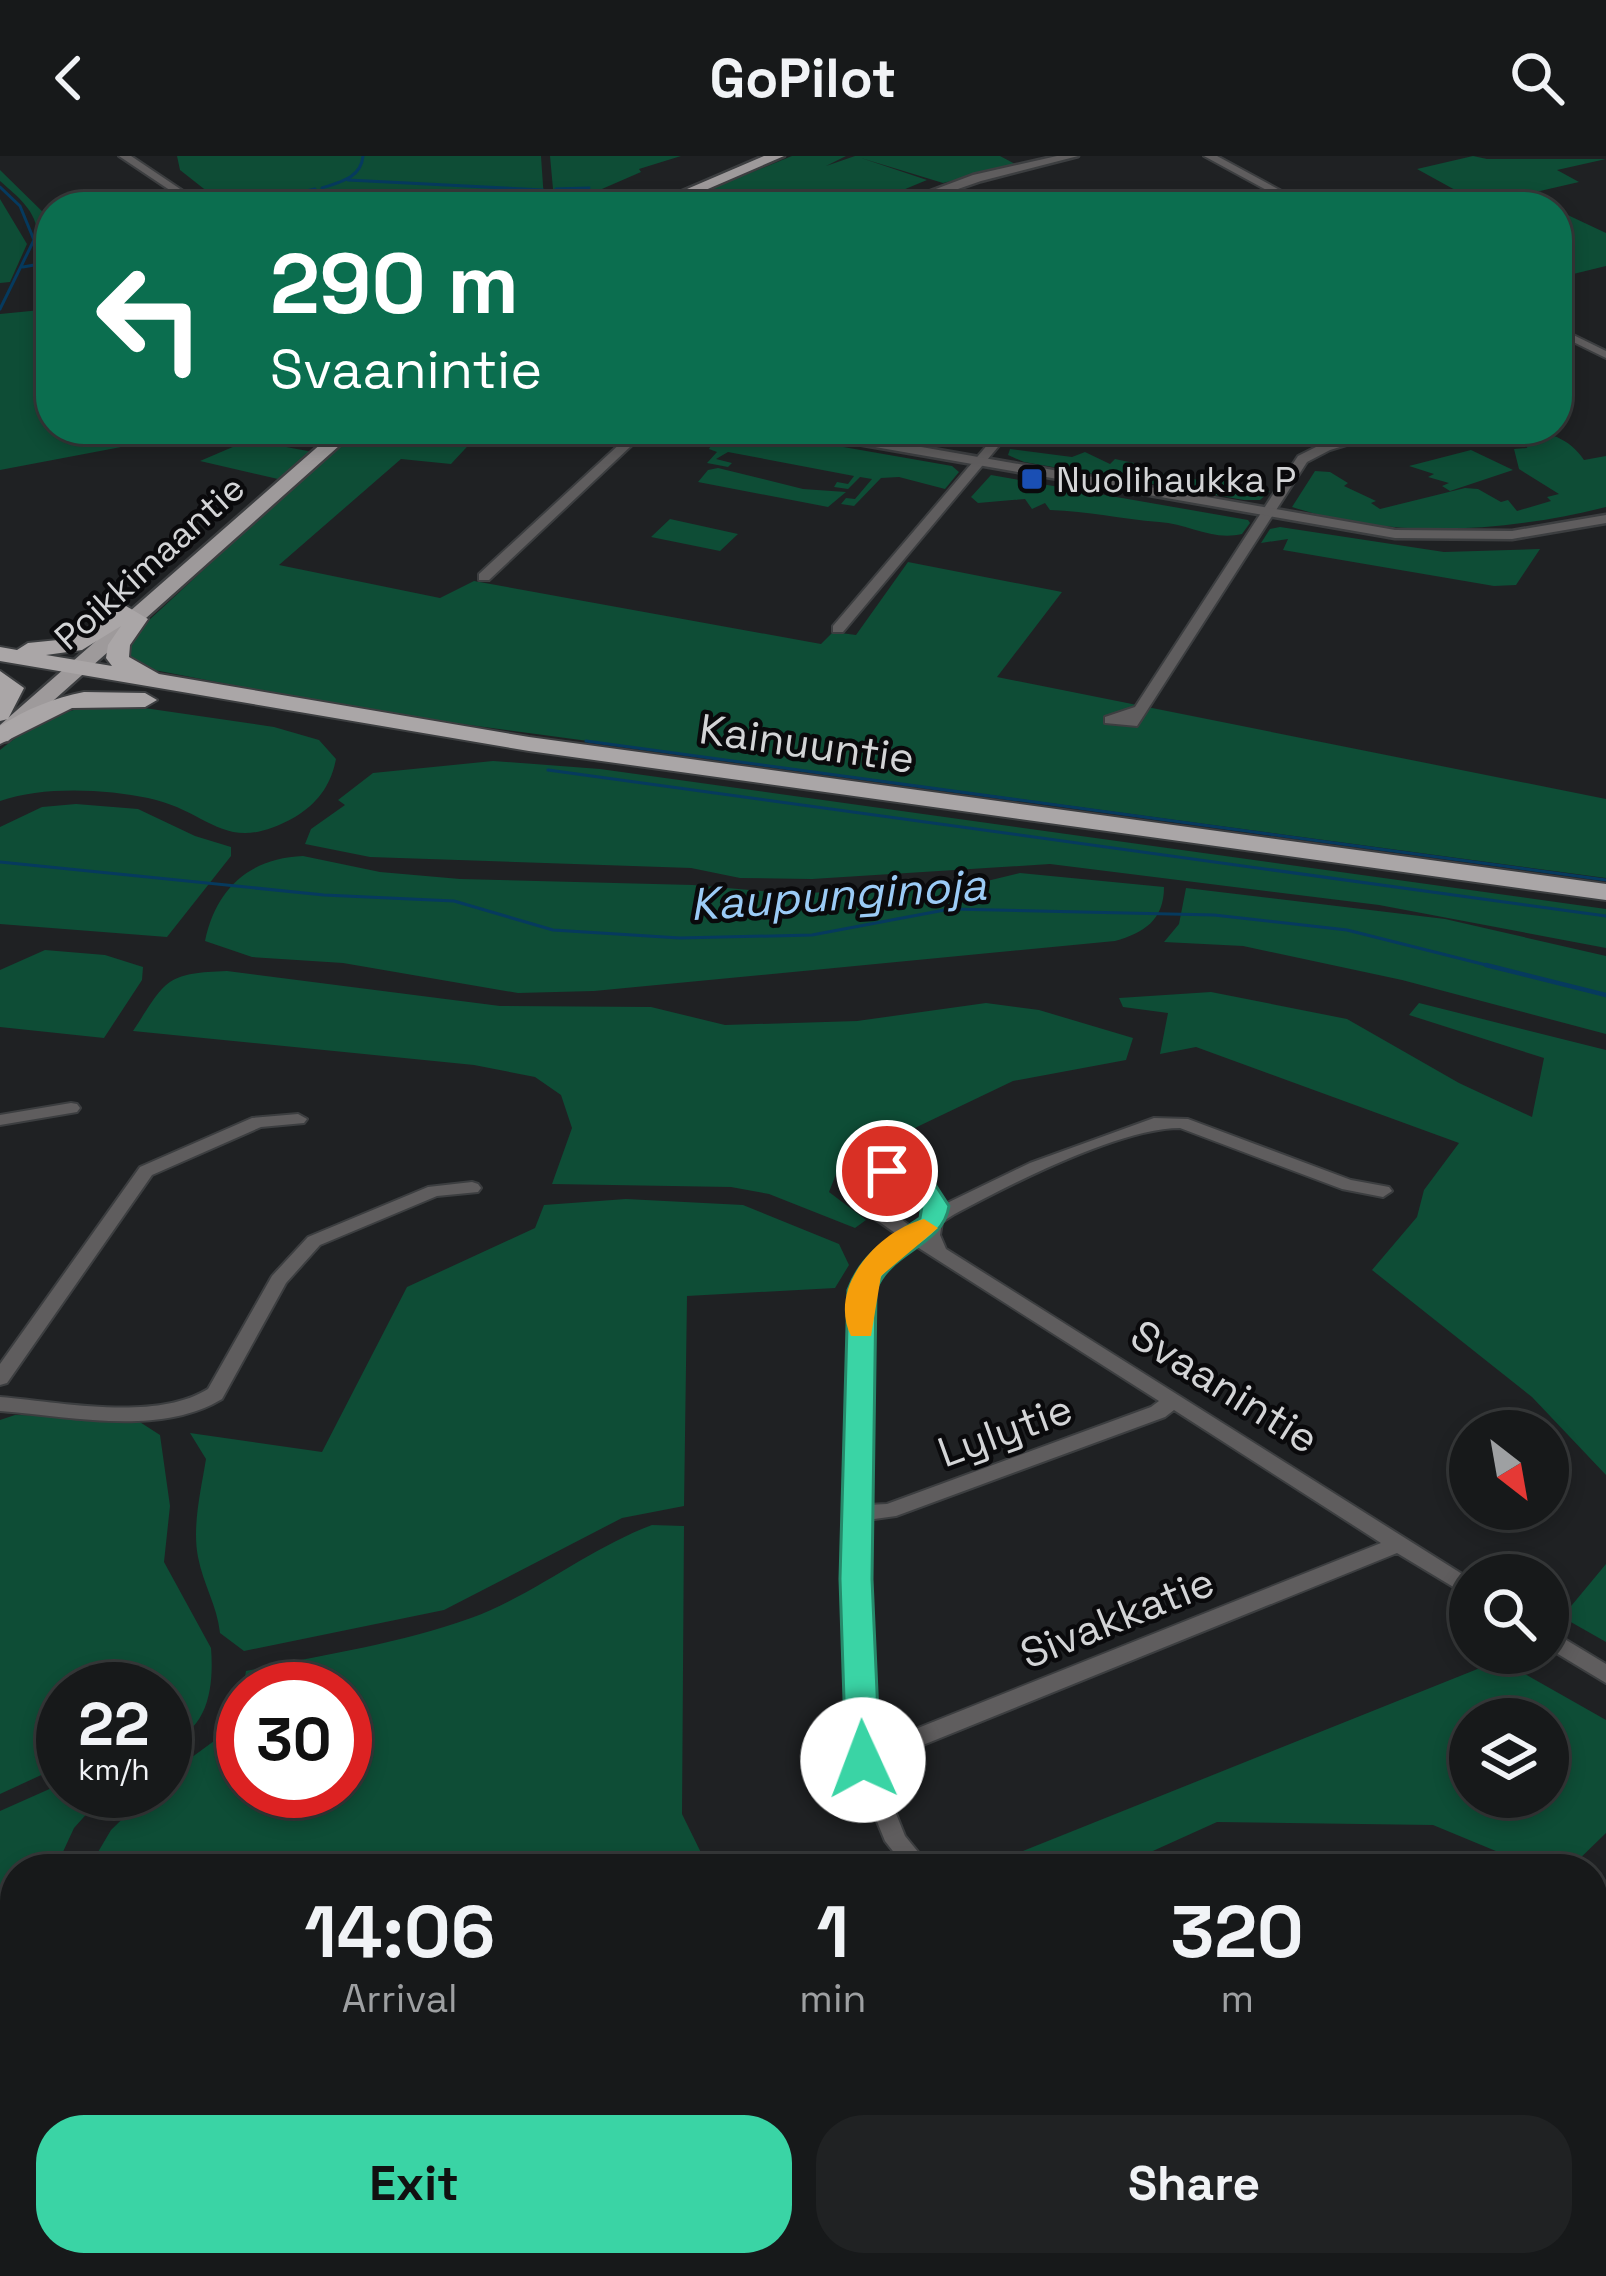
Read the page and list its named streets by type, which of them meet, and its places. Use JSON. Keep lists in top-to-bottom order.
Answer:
{
  "streets": {
    "highway": ["Kainuuntie"],
    "main road": ["Poikkimaantie"],
    "street": ["Svaanintie", "Lylytie", "Sivakkatie"]
  },
  "crossings": [
    ["Poikkimaantie", "Kainuuntie"],
    ["Svaanintie", "Lylytie"],
    ["Svaanintie", "Sivakkatie"]
  ],
  "water": ["Kaupunginoja"],
  "places": {
    "transit": ["Nuolihaukka P"]
  },
  "north": "bottom right",
  "page": {
    "header": "GoPilot",
    "turn": ["290 m", "Svaanintie"],
    "speed": "22 km/h",
    "limit": "30",
    "eta": [
      "14:06",
      "Arrival",
      "1",
      "min",
      "320",
      "m"
    ],
    "buttons": ["Exit", "Share"]
  }
}
